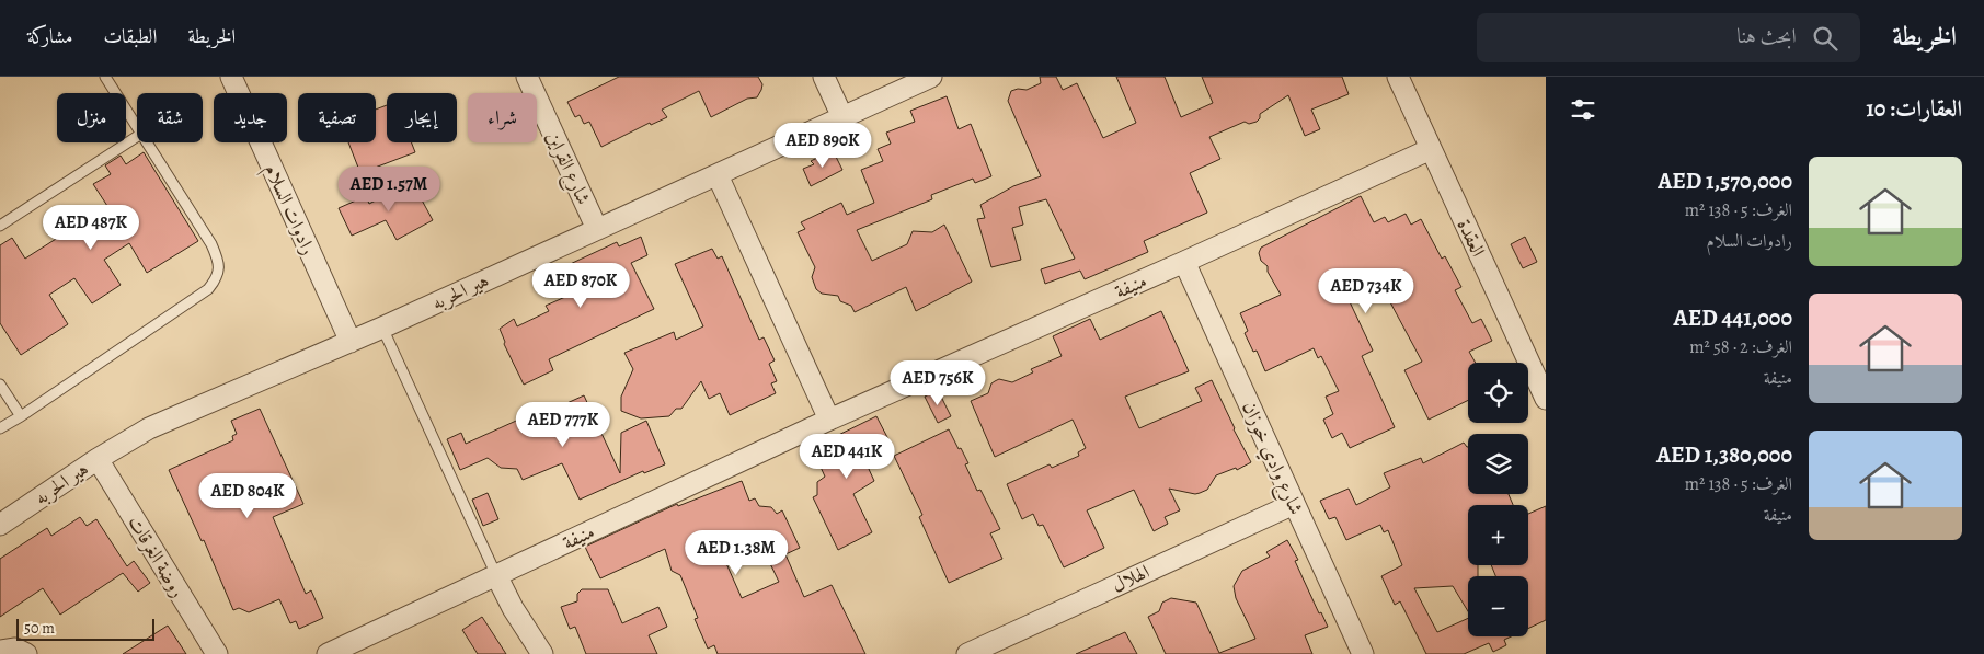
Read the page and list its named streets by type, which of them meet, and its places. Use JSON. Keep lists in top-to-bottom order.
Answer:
{
  "streets": {
    "street": [
      "شارع القراين",
      "رادوات السلام",
      "العقدة",
      "منيفة",
      "هير الحربه",
      "شارع وادي خوزان",
      "روضة الغرقات",
      "الهلال"
    ]
  },
  "crossings": [
    ["شارع القراين", "هير الحربه"],
    ["رادوات السلام", "هير الحربه"],
    ["العقدة", "منيفة"],
    ["منيفة", "شارع وادي خوزان"],
    ["هير الحربه", "روضة الغرقات"],
    ["شارع وادي خوزان", "الهلال"]
  ],
  "scale_bar": "50 m",
  "page": {
    "header": "الخريطة",
    "search": "ابحث هنا",
    "nav": ["الخريطة", "الطبقات", "مشاركة"],
    "heading": "العقارات: 10",
    "chip": [
      "شراء",
      "إيجار",
      "تصفية",
      "جديد",
      "شقة",
      "منزل"
    ],
    "price": [
      "AED 890K",
      "AED 1.57M",
      "AED 487K",
      "AED 870K",
      "AED 734K",
      "AED 756K",
      "AED 777K",
      "AED 441K",
      "AED 804K",
      "AED 1.38M"
    ],
    "list": [
      {
        "name": "AED 1,570,000",
        "note": "الغرف: 5 · 138 m² · رادوات السلام"
      },
      {
        "name": "AED 441,000",
        "note": "الغرف: 2 · 58 m² · منيفة"
      },
      {
        "name": "AED 1,380,000",
        "note": "الغرف: 5 · 138 m² · منيفة"
      }
    ],
    "map_buttons": ["+", "−"],
    "scale": "50 m"
  }
}
